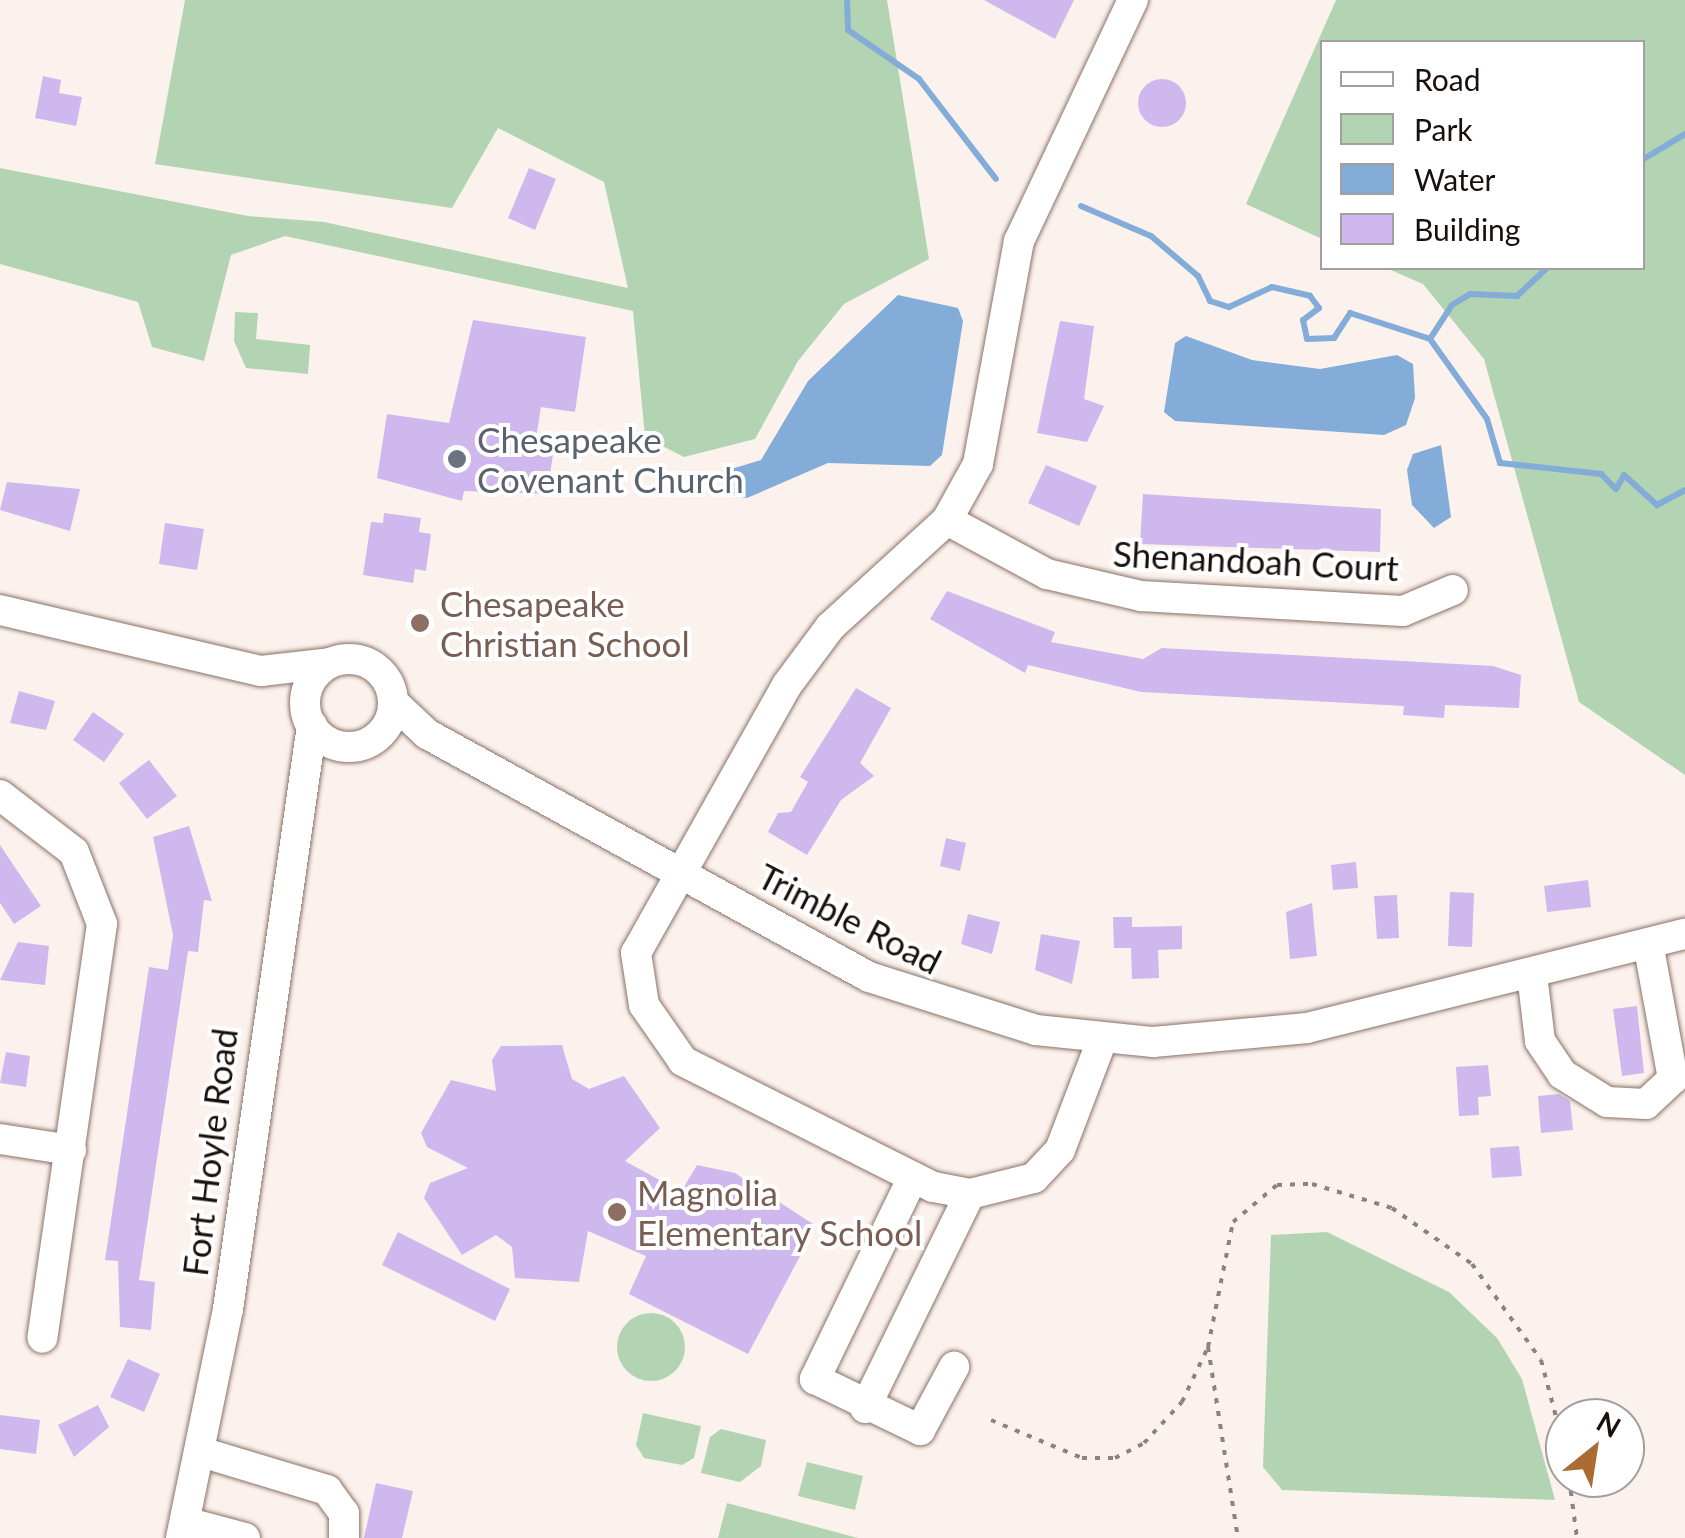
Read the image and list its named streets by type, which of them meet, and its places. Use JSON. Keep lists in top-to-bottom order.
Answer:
{
  "streets": {
    "street": ["Shenandoah Court", "Trimble Road", "Fort Hoyle Road"]
  },
  "crossings": [
    ["Trimble Road", "Fort Hoyle Road"]
  ],
  "places": ["Chesapeake Covenant Church", "Chesapeake Christian School", "Magnolia Elementary School"],
  "legend": [
    "Road",
    "Park",
    "Water",
    "Building"
  ],
  "north": "top right"
}
